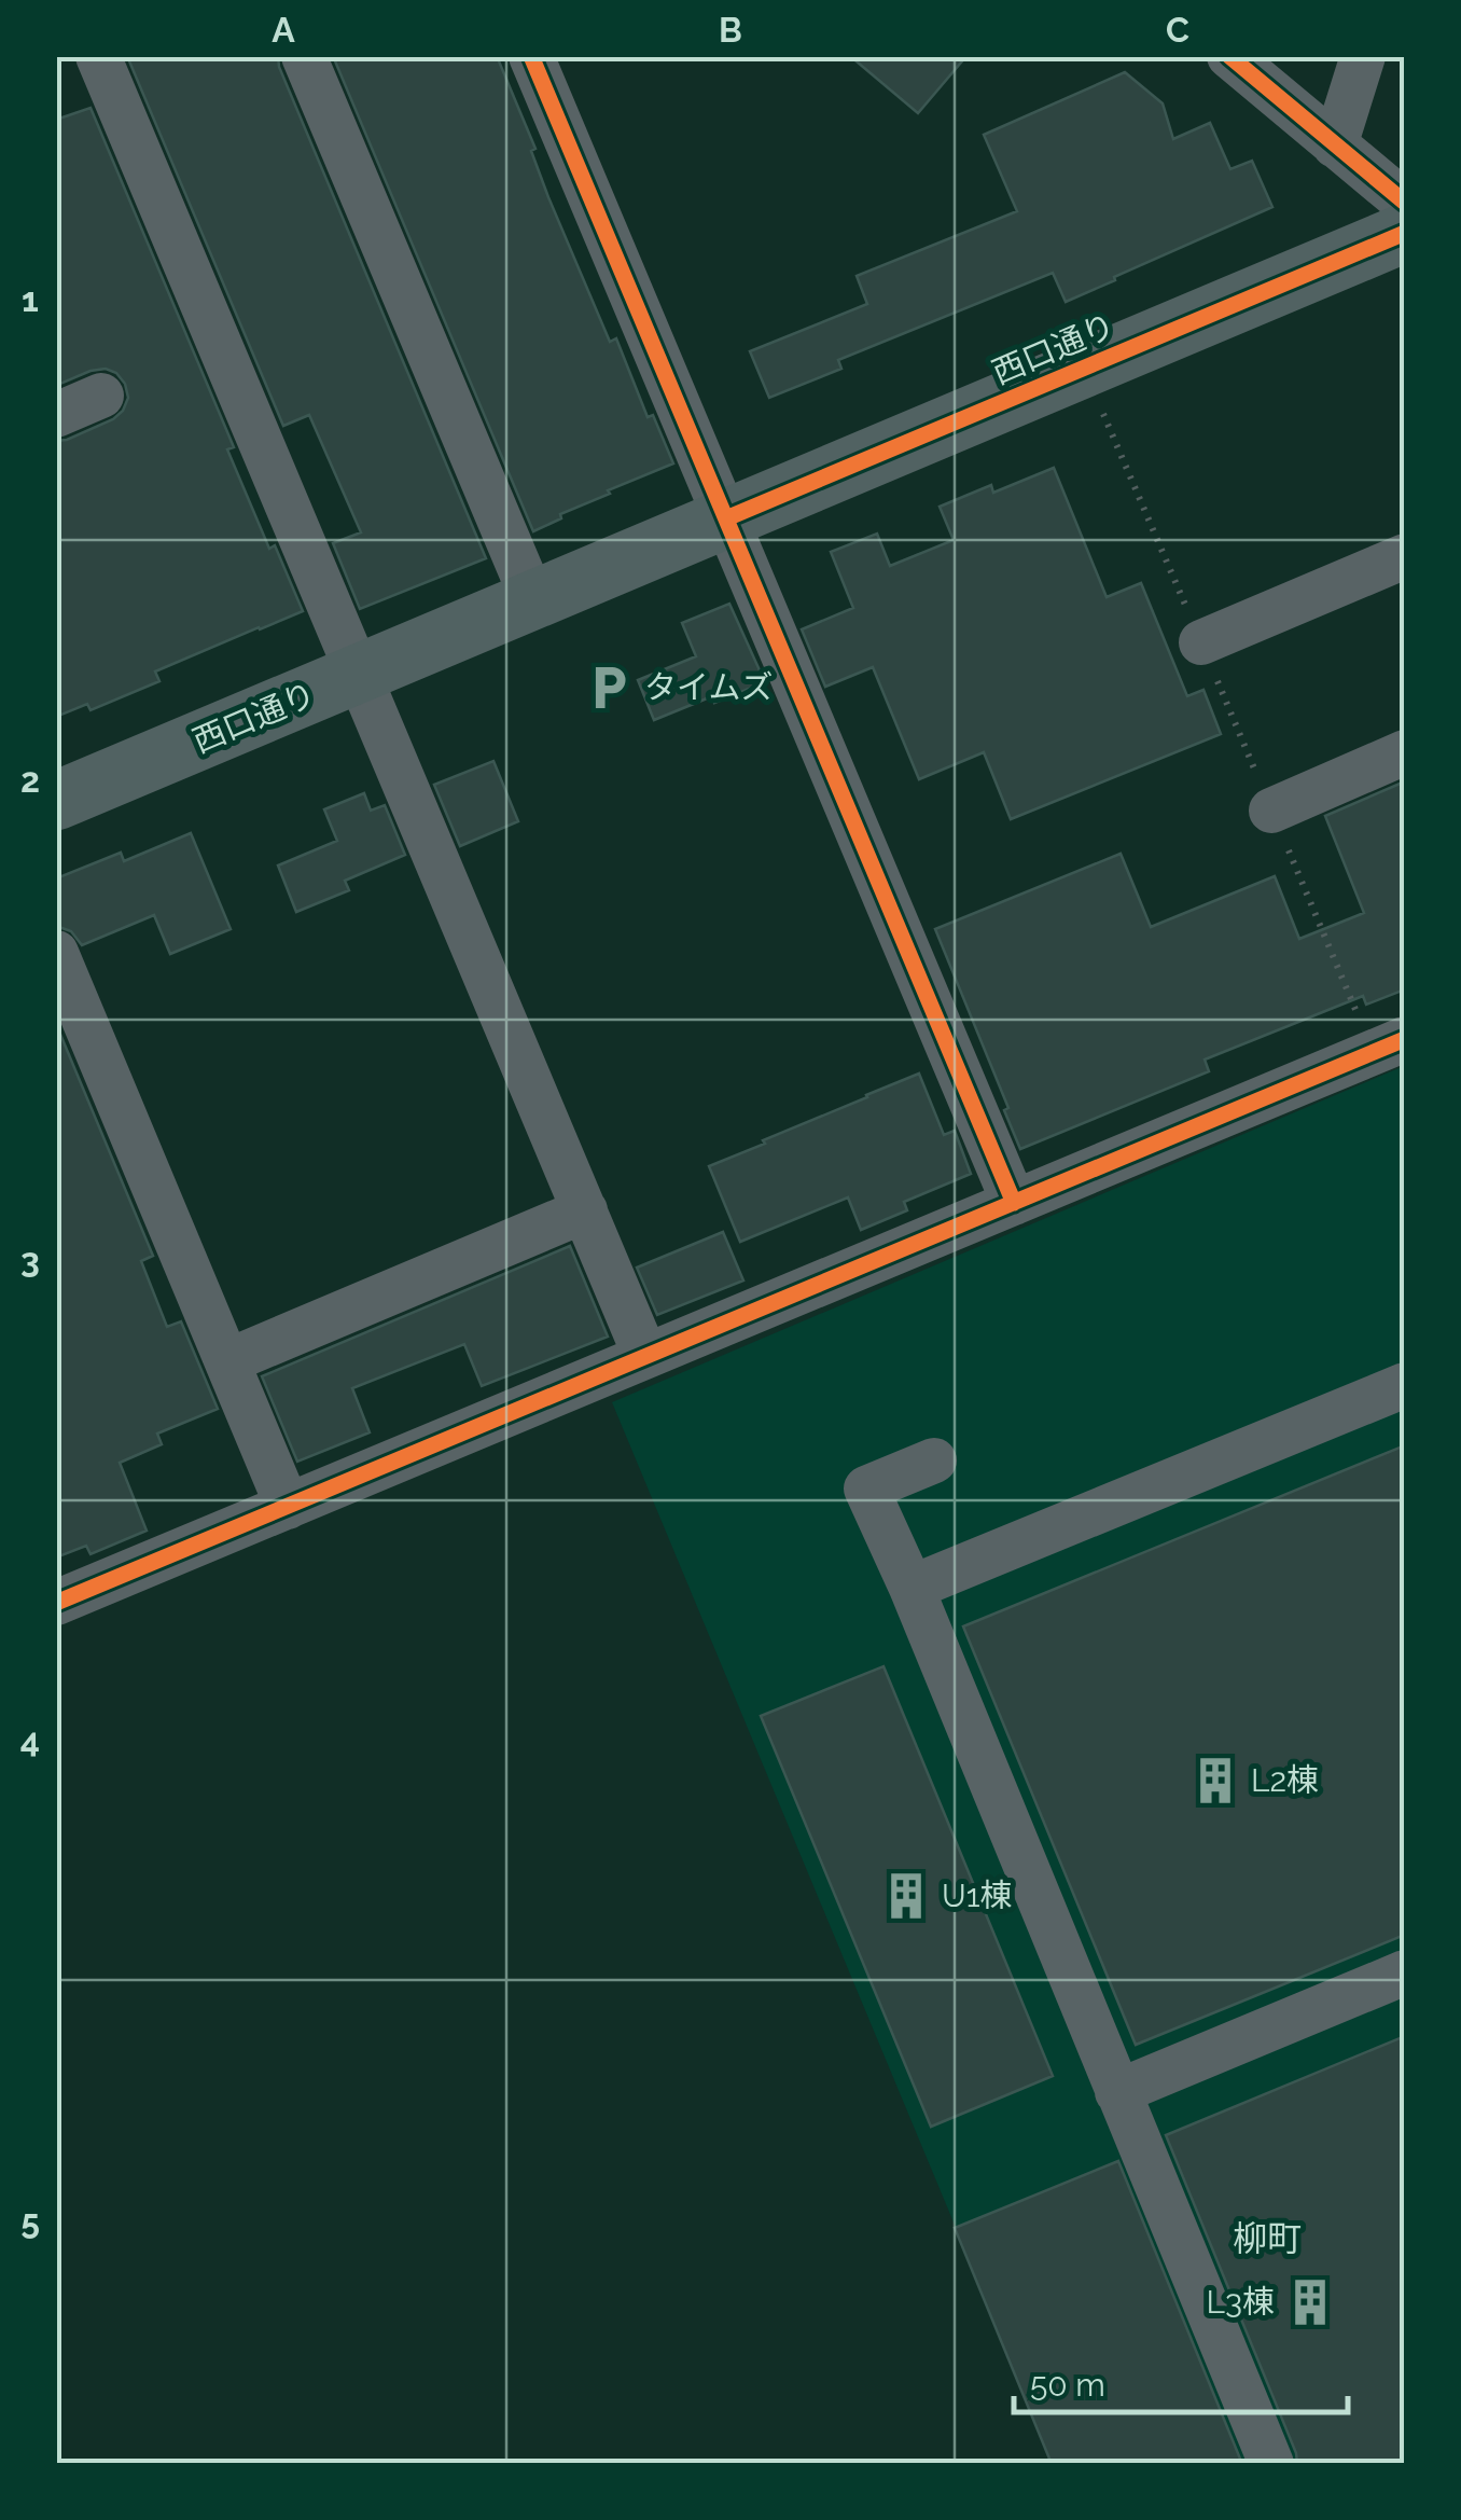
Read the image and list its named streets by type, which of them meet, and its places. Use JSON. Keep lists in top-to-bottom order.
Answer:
{
  "streets": {
    "main road": ["西口通り"]
  },
  "districts": ["柳町"],
  "places": {
    "parking": ["タイムズ"],
    "building": ["L2棟", "U1棟", "L3棟"]
  },
  "scale_bar": "50 m",
  "grid": {
    "columns": ["A", "B", "C"],
    "rows": [
      "1",
      "2",
      "3",
      "4",
      "5"
    ]
  }
}
